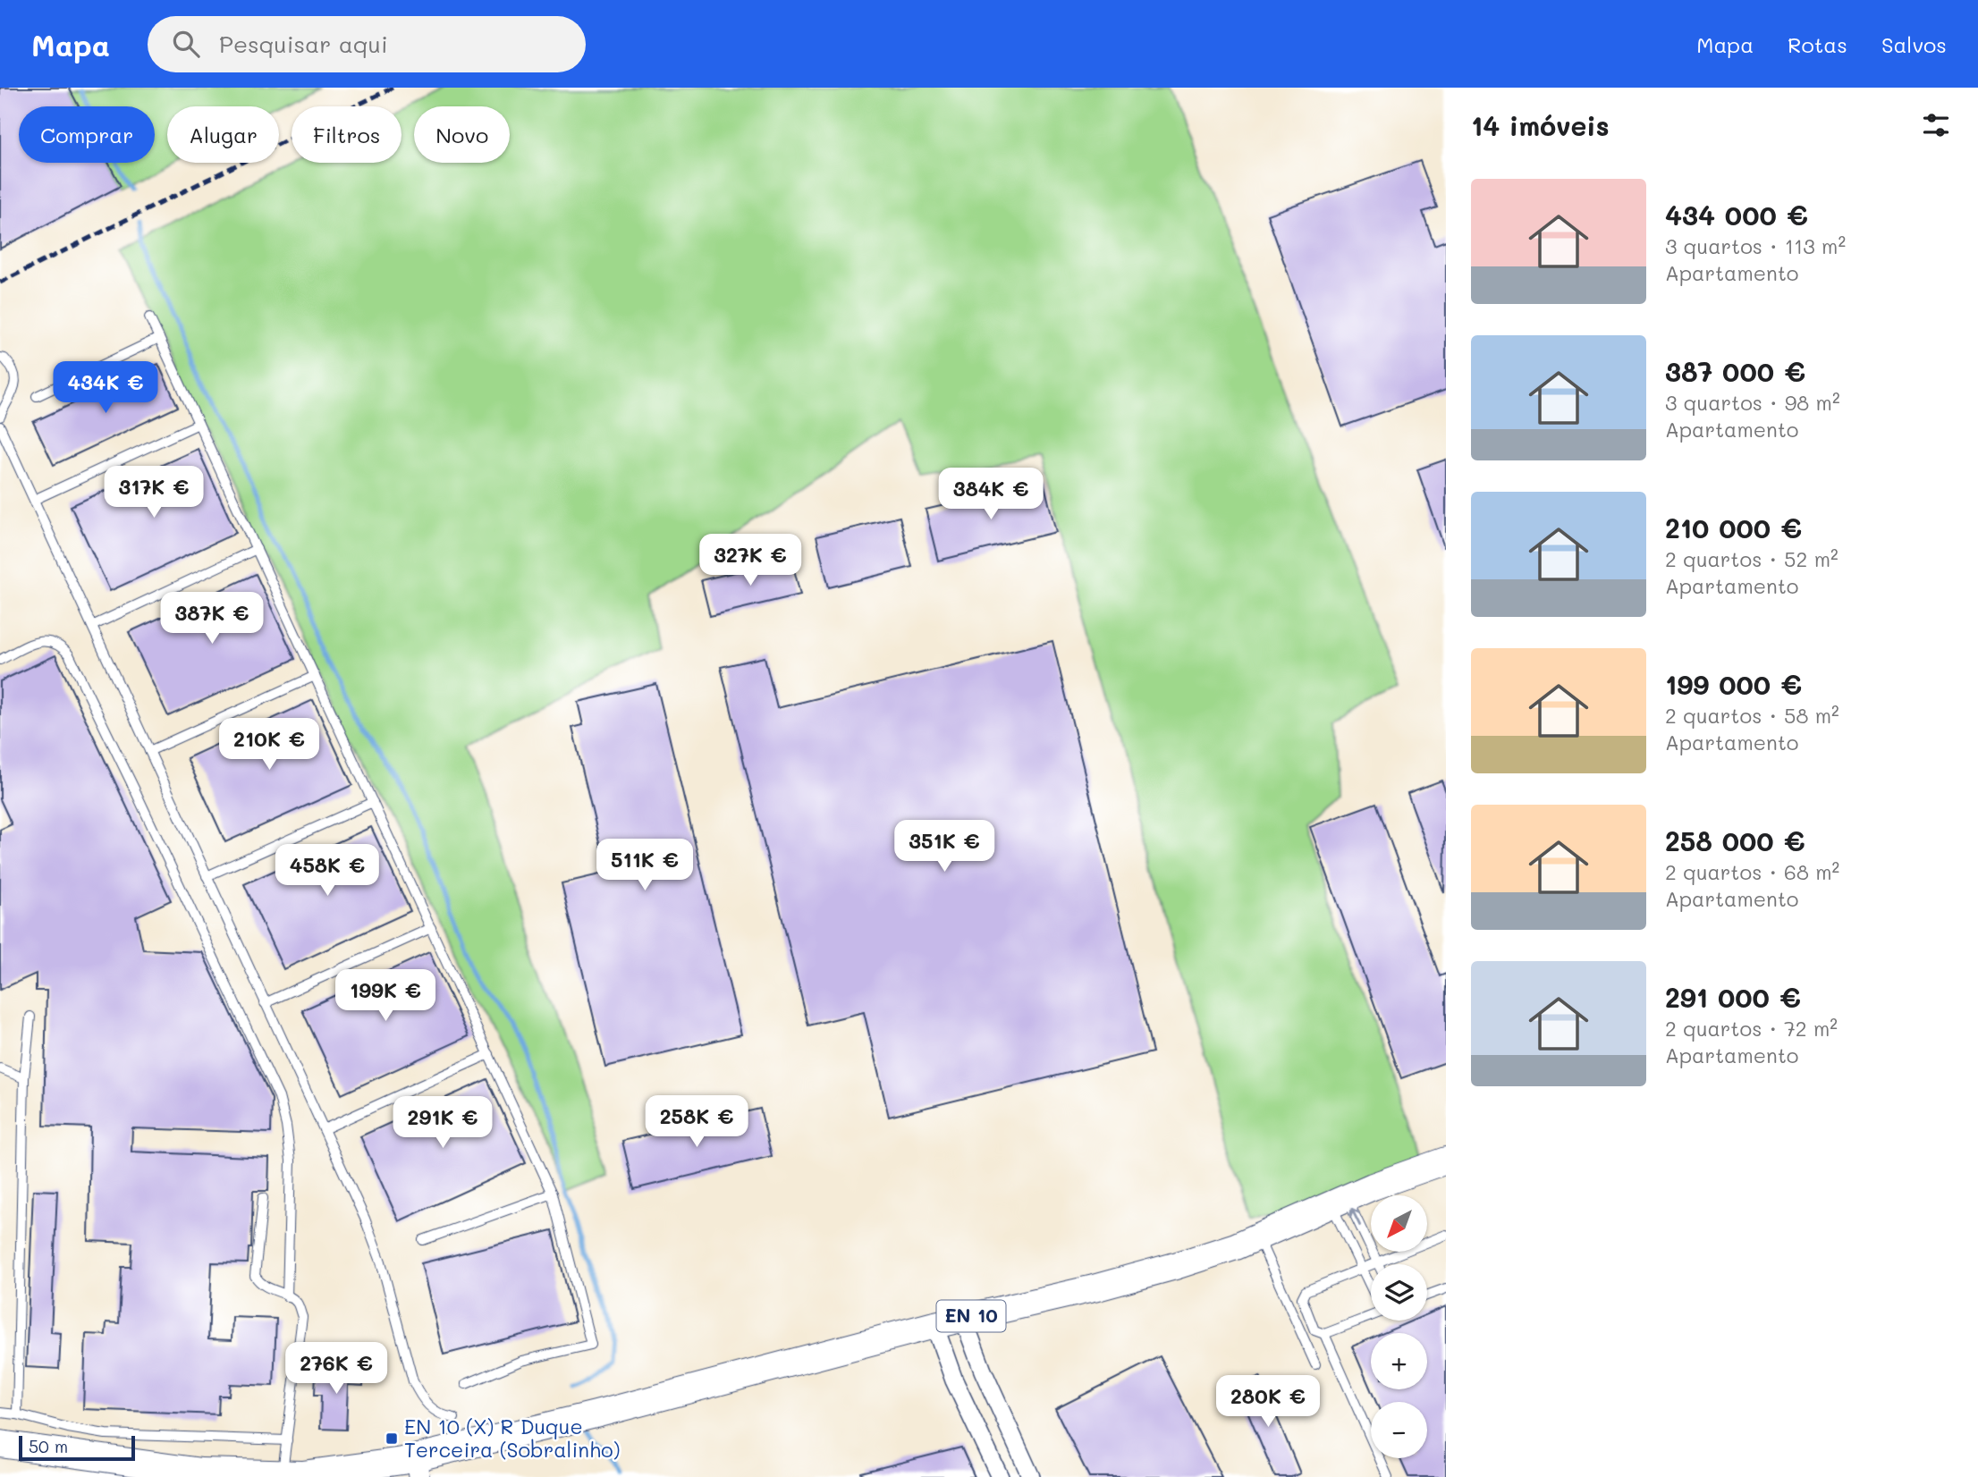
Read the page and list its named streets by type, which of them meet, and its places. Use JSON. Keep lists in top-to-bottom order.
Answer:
{
  "streets": {
    "main road": ["EN 10"]
  },
  "places": {
    "transit": ["EN 10 (X) R Duque Terceira (Sobralinho)"]
  },
  "scale_bar": "50 m",
  "north": "bottom left",
  "page": {
    "header": "Mapa",
    "search": "Pesquisar aqui",
    "nav": ["Mapa", "Rotas", "Salvos"],
    "heading": "14 imóveis",
    "chip": [
      "Comprar",
      "Alugar",
      "Filtros",
      "Novo"
    ],
    "list": [
      {
        "name": "434 000 €",
        "note": "3 quartos · 113 m² · Apartamento"
      },
      {
        "name": "387 000 €",
        "note": "3 quartos · 98 m² · Apartamento"
      },
      {
        "name": "210 000 €",
        "note": "2 quartos · 52 m² · Apartamento"
      },
      {
        "name": "199 000 €",
        "note": "2 quartos · 58 m² · Apartamento"
      },
      {
        "name": "258 000 €",
        "note": "2 quartos · 68 m² · Apartamento"
      },
      {
        "name": "291 000 €",
        "note": "2 quartos · 72 m² · Apartamento"
      }
    ],
    "price": [
      "434K €",
      "317K €",
      "384K €",
      "327K €",
      "387K €",
      "210K €",
      "351K €",
      "511K €",
      "458K €",
      "199K €",
      "258K €",
      "291K €",
      "276K €",
      "280K €"
    ],
    "map_buttons": ["+", "−"],
    "scale": "50 m"
  }
}
